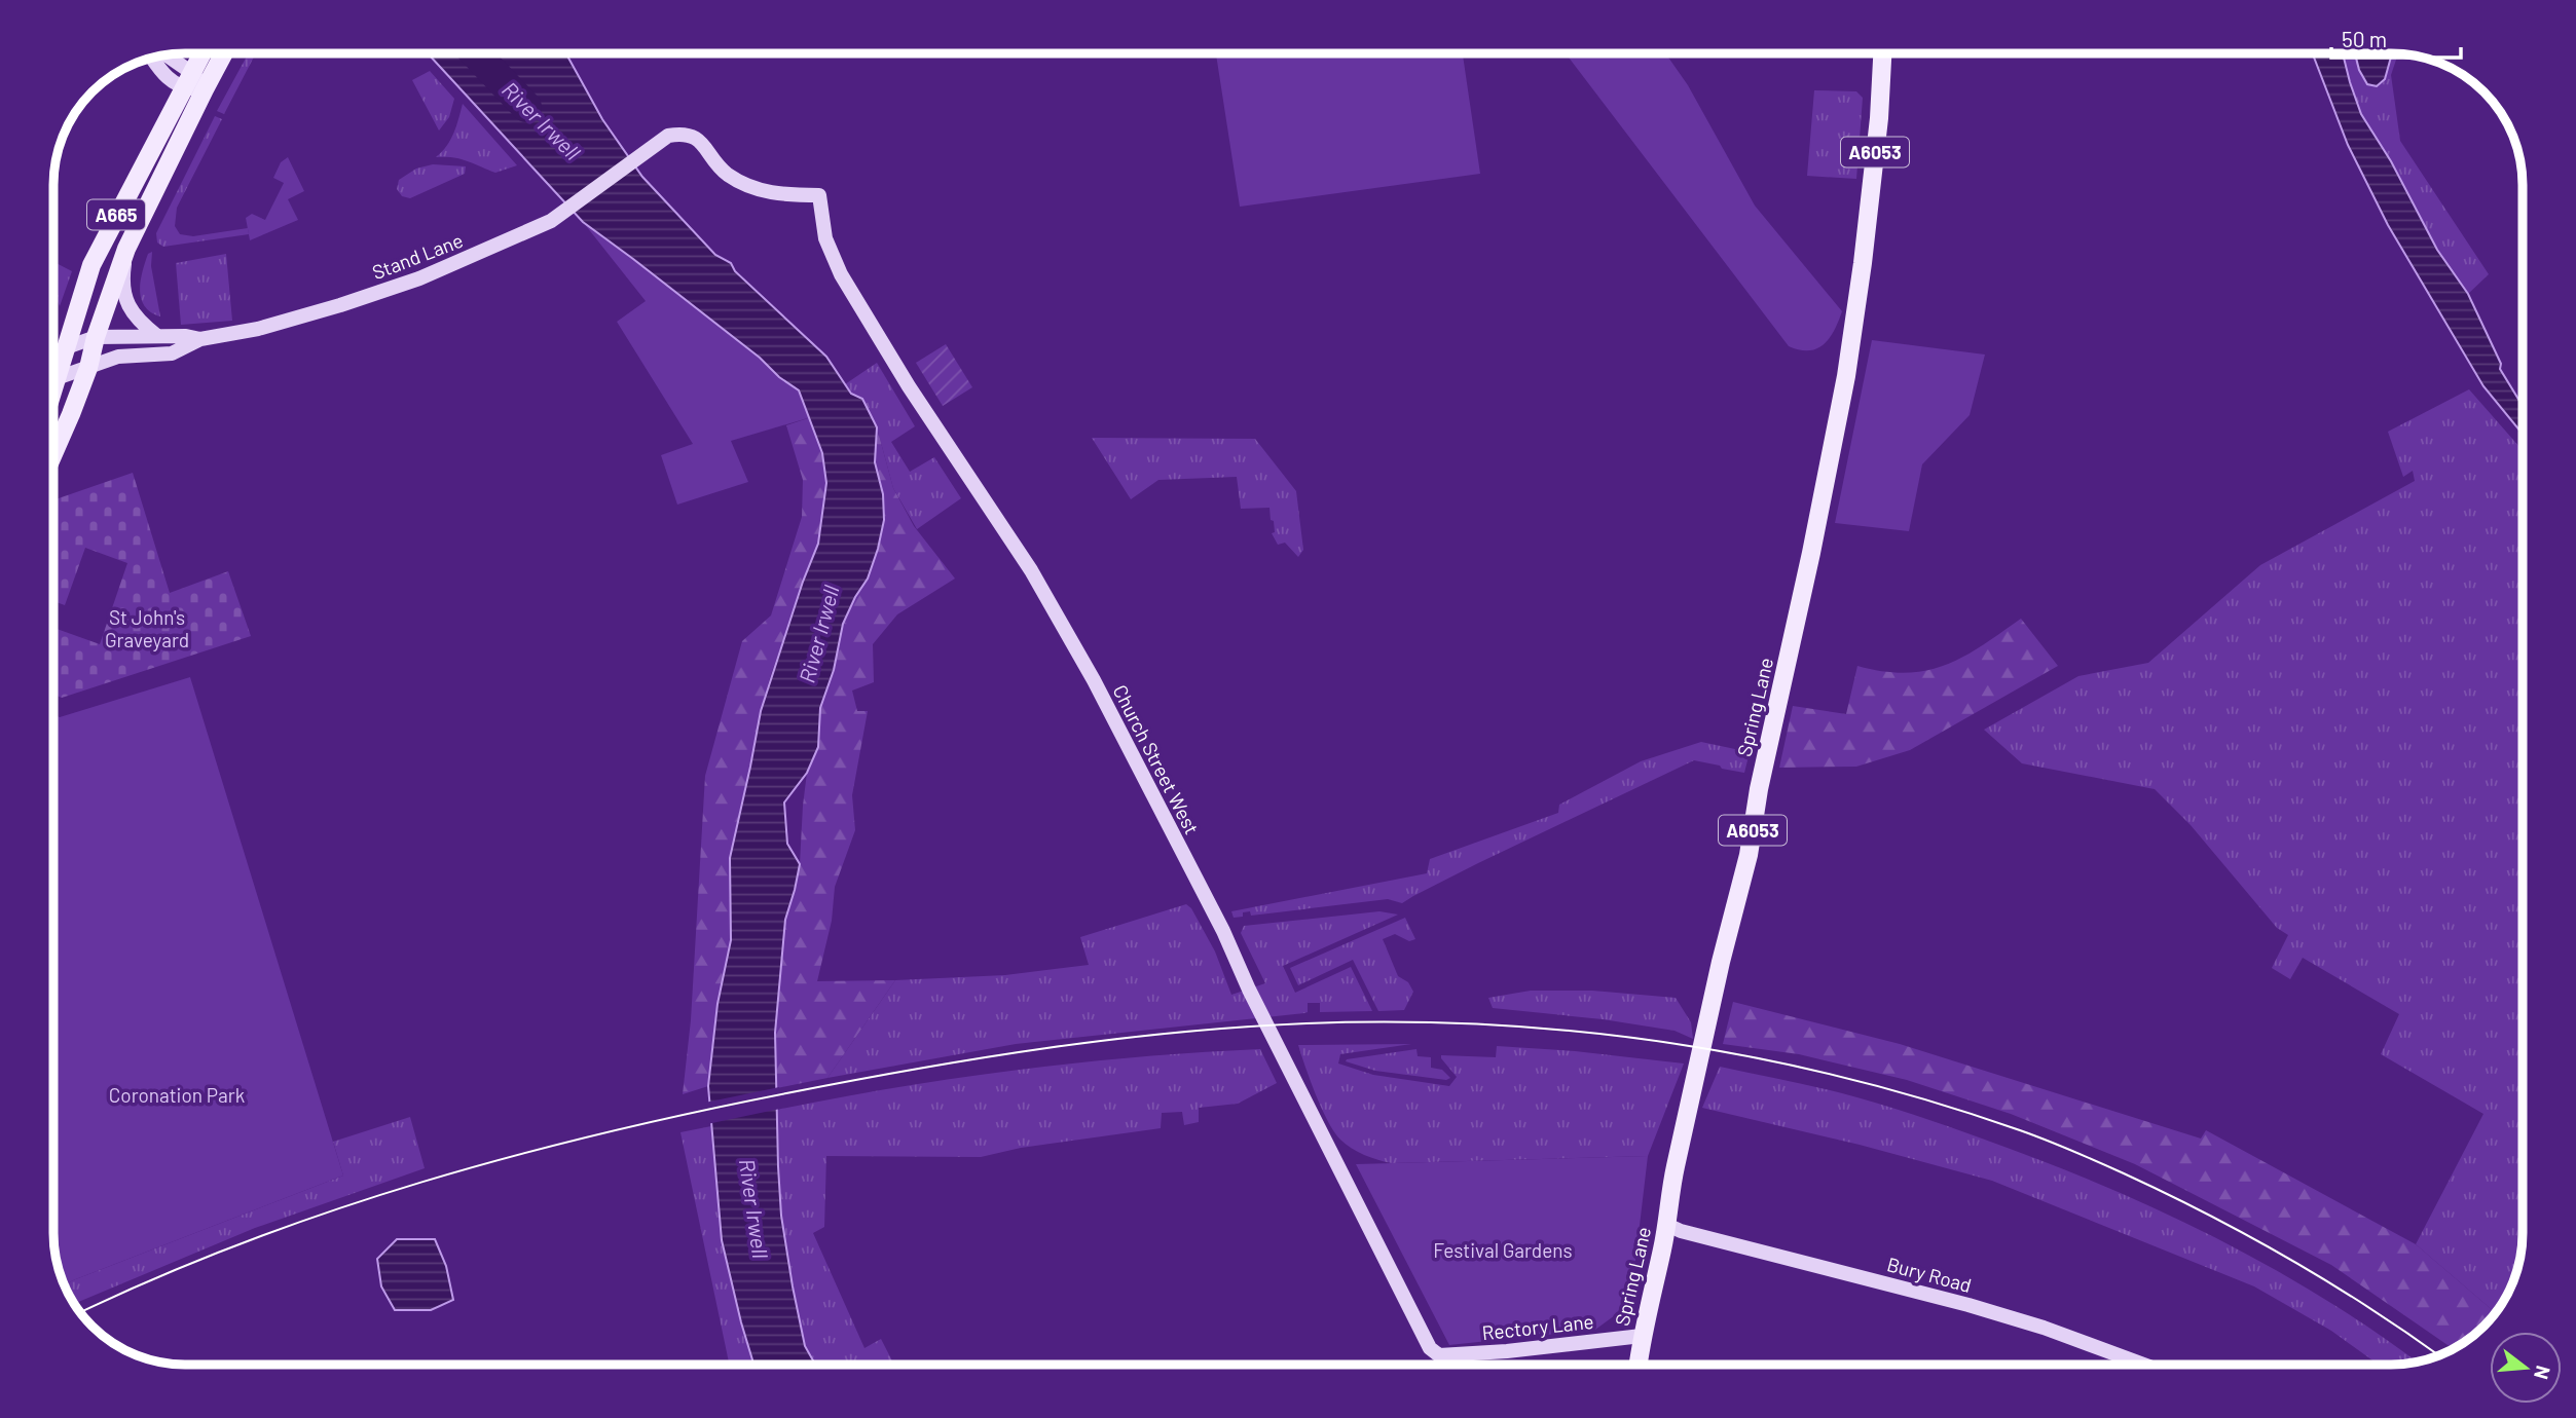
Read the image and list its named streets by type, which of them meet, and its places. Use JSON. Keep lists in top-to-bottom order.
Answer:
{
  "streets": {
    "main road": ["A6053", "A665", "Spring Lane"],
    "street": [
      "Stand Lane",
      "Church Street West",
      "Bury Road",
      "Rectory Lane"
    ]
  },
  "crossings": [
    ["A665", "Stand Lane"],
    ["Stand Lane", "Church Street West"],
    ["Spring Lane", "Bury Road"],
    ["Spring Lane", "Rectory Lane"],
    ["Church Street West", "Rectory Lane"]
  ],
  "water": ["River Irwell"],
  "parks": ["St John's Graveyard", "Coronation Park", "Festival Gardens"],
  "scale_bar": "50 m",
  "north": "right"
}
